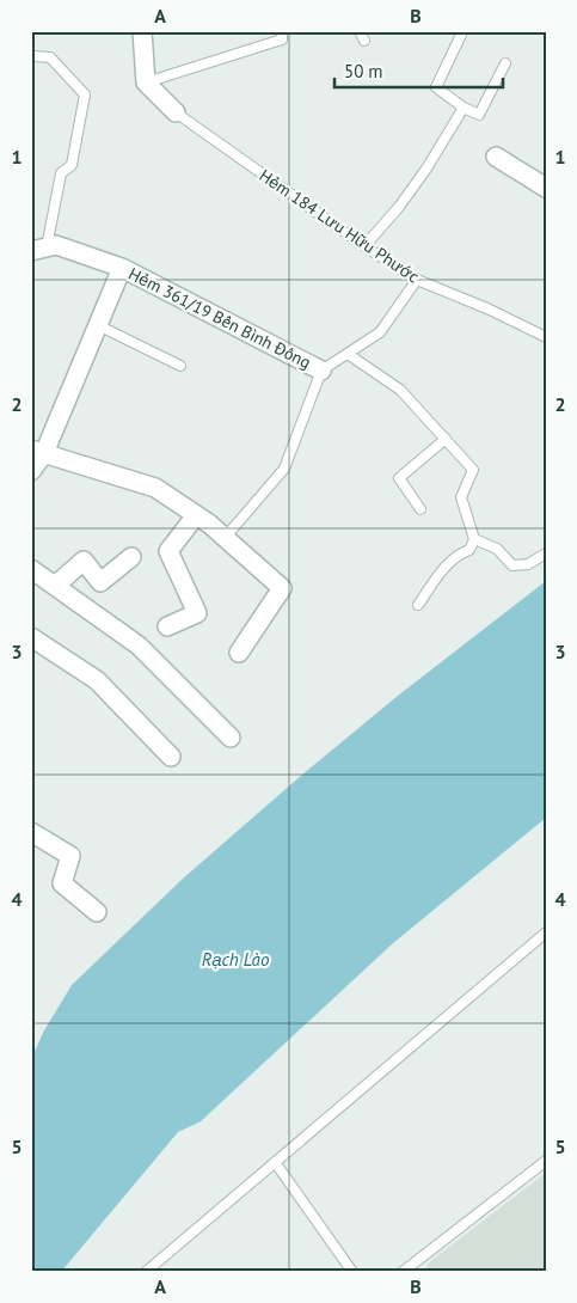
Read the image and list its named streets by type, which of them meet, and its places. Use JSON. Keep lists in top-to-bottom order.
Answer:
{
  "streets": {
    "street": ["Hẻm 361/19 Bến Bình Đông"],
    "lane": ["Hẻm 184 Lưu Hữu Phước"]
  },
  "crossings": [
    ["Hẻm 184 Lưu Hữu Phước", "Hẻm 361/19 Bến Bình Đông"]
  ],
  "water": ["Rạch Lào"],
  "scale_bar": "50 m",
  "grid": {
    "columns": ["A", "B"],
    "rows": [
      "1",
      "2",
      "3",
      "4",
      "5"
    ]
  }
}
